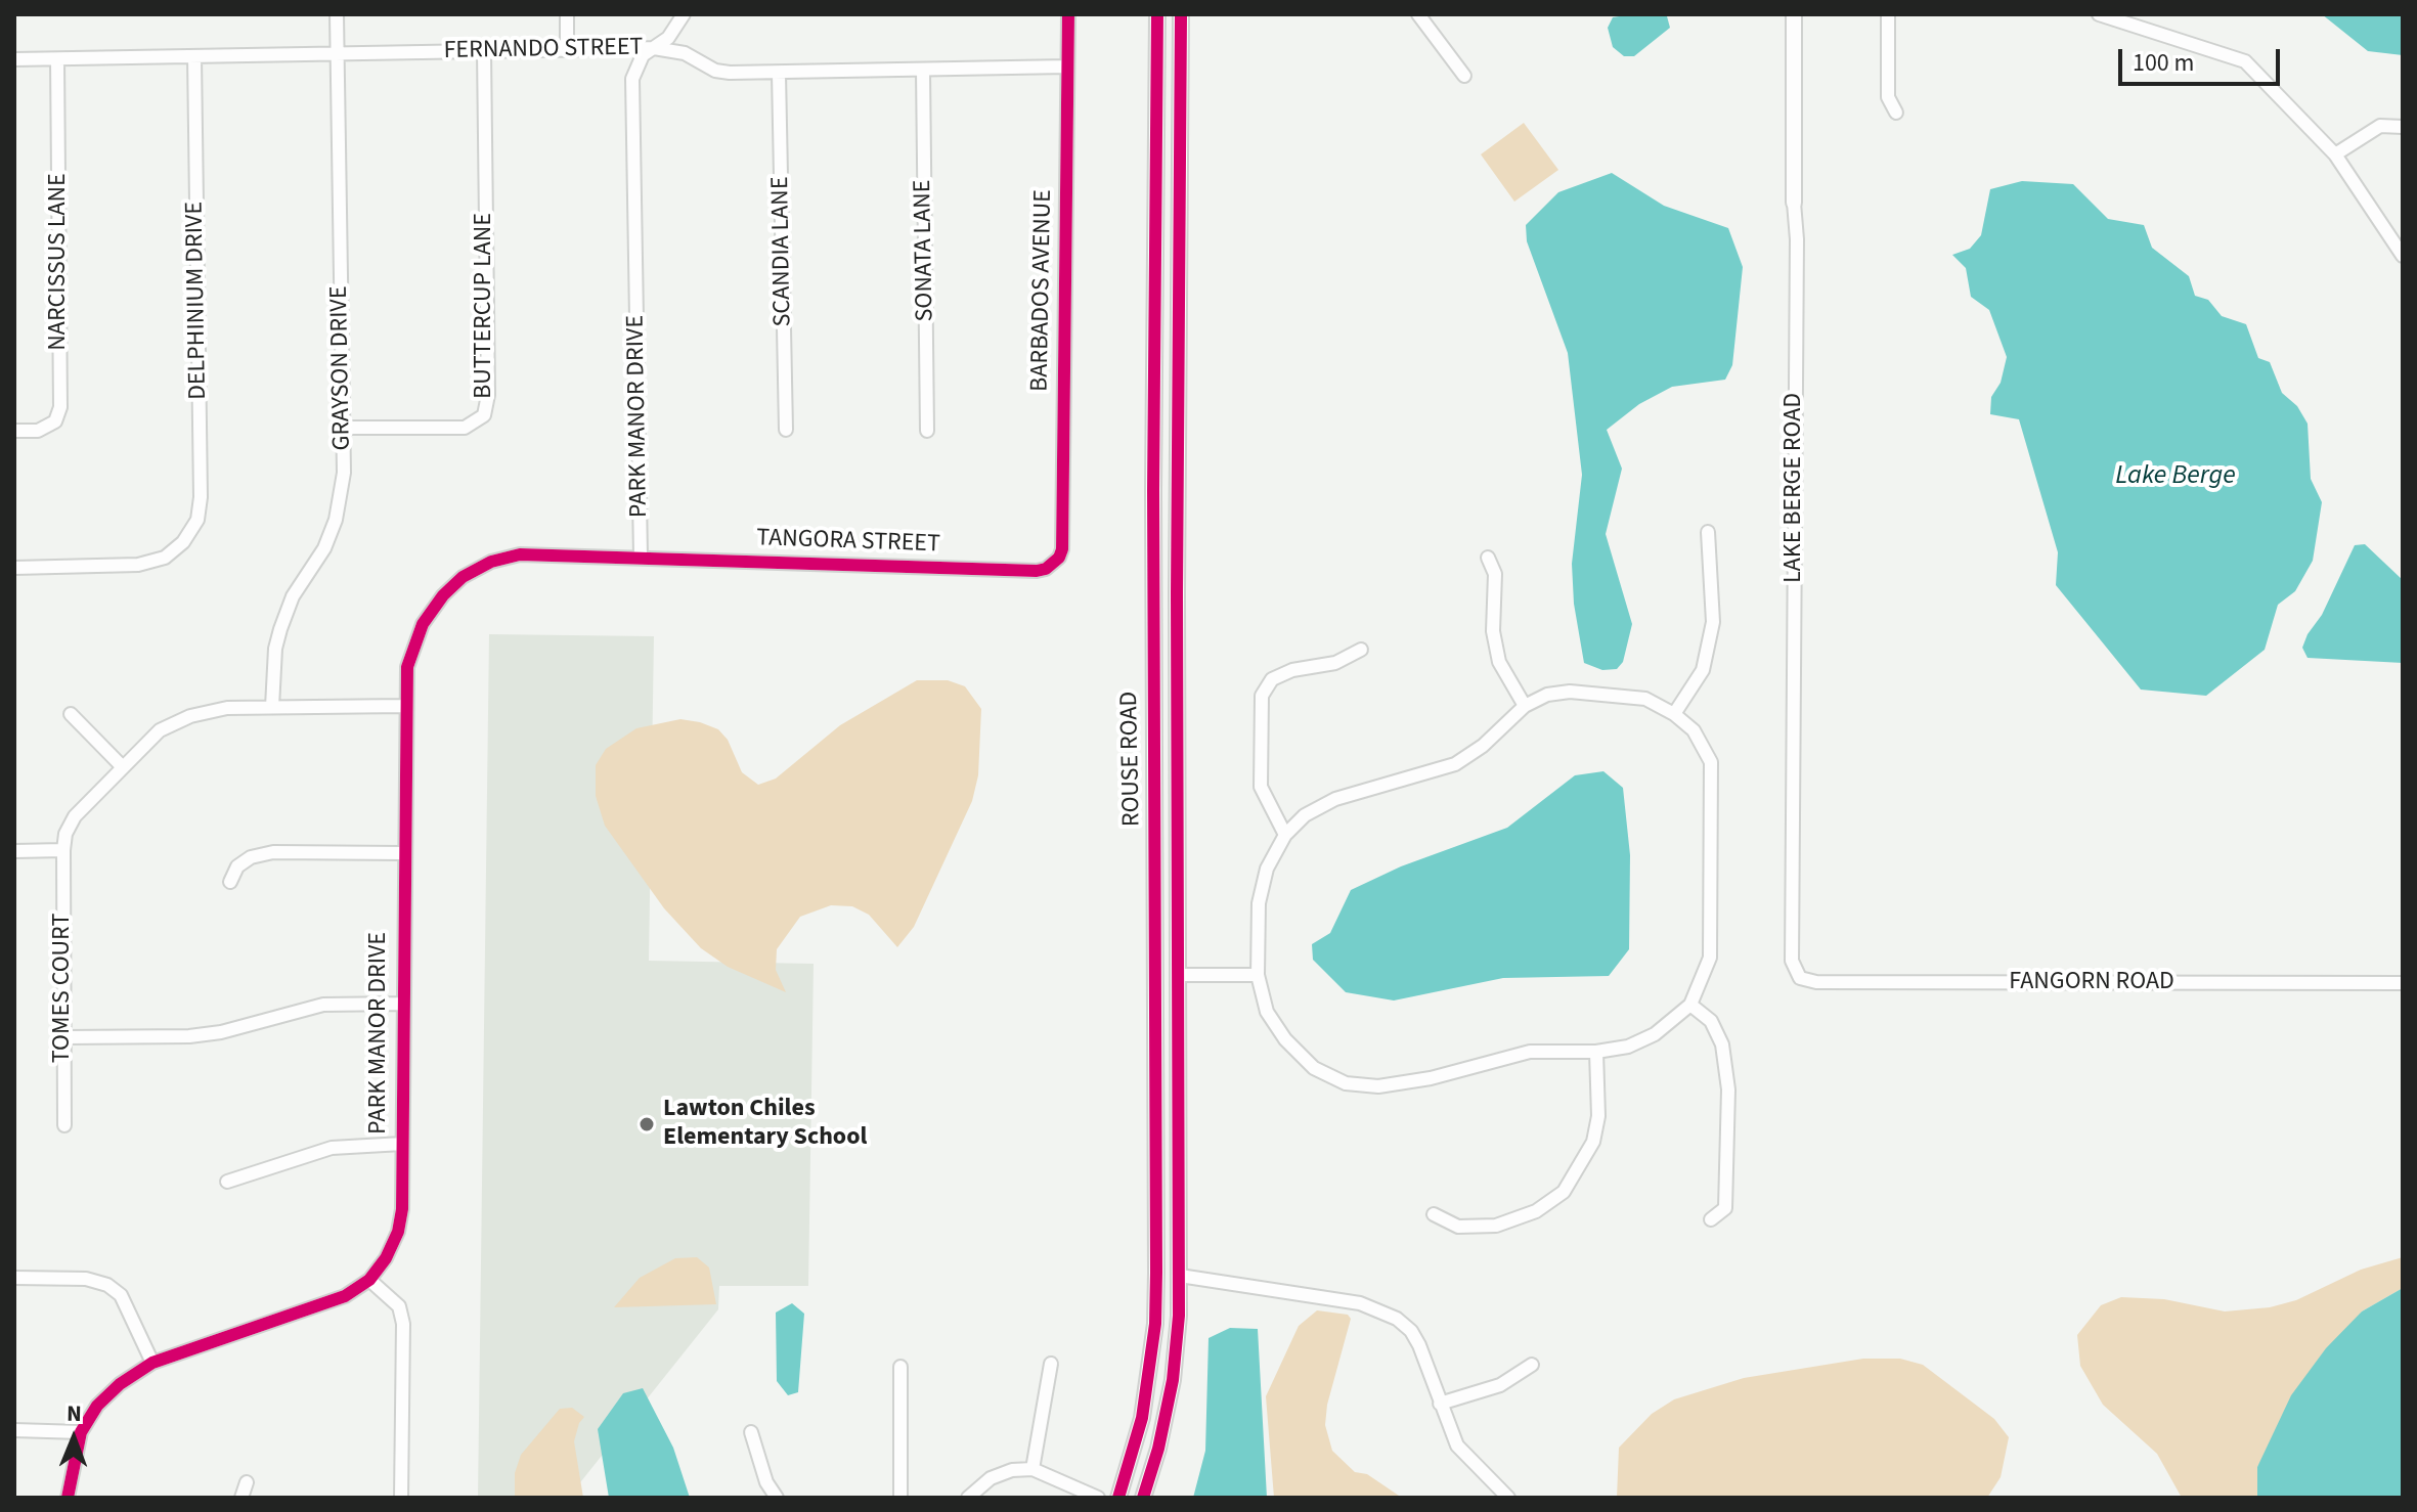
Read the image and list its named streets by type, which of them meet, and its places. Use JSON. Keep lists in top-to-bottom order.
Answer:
{
  "streets": {
    "street": [
      "FERNANDO STREET",
      "SONATA LANE",
      "SCANDIA LANE",
      "NARCISSUS LANE",
      "BARBADOS AVENUE",
      "DELPHINIUM DRIVE",
      "BUTTERCUP LANE",
      "GRAYSON DRIVE",
      "PARK MANOR DRIVE",
      "LAKE BERGE ROAD",
      "TANGORA STREET",
      "ROUSE ROAD",
      "FANGORN ROAD",
      "TOMES COURT"
    ]
  },
  "crossings": [
    ["FERNANDO STREET", "SONATA LANE"],
    ["FERNANDO STREET", "SCANDIA LANE"],
    ["FERNANDO STREET", "NARCISSUS LANE"],
    ["FERNANDO STREET", "BARBADOS AVENUE"],
    ["FERNANDO STREET", "DELPHINIUM DRIVE"],
    ["FERNANDO STREET", "BUTTERCUP LANE"],
    ["FERNANDO STREET", "GRAYSON DRIVE"],
    ["FERNANDO STREET", "PARK MANOR DRIVE"],
    ["BARBADOS AVENUE", "TANGORA STREET"],
    ["BUTTERCUP LANE", "GRAYSON DRIVE"],
    ["PARK MANOR DRIVE", "TANGORA STREET"],
    ["LAKE BERGE ROAD", "FANGORN ROAD"]
  ],
  "water": ["Lake Berge"],
  "places": ["Lawton Chiles Elementary School"],
  "scale_bar": "100 m",
  "north": "top"
}
